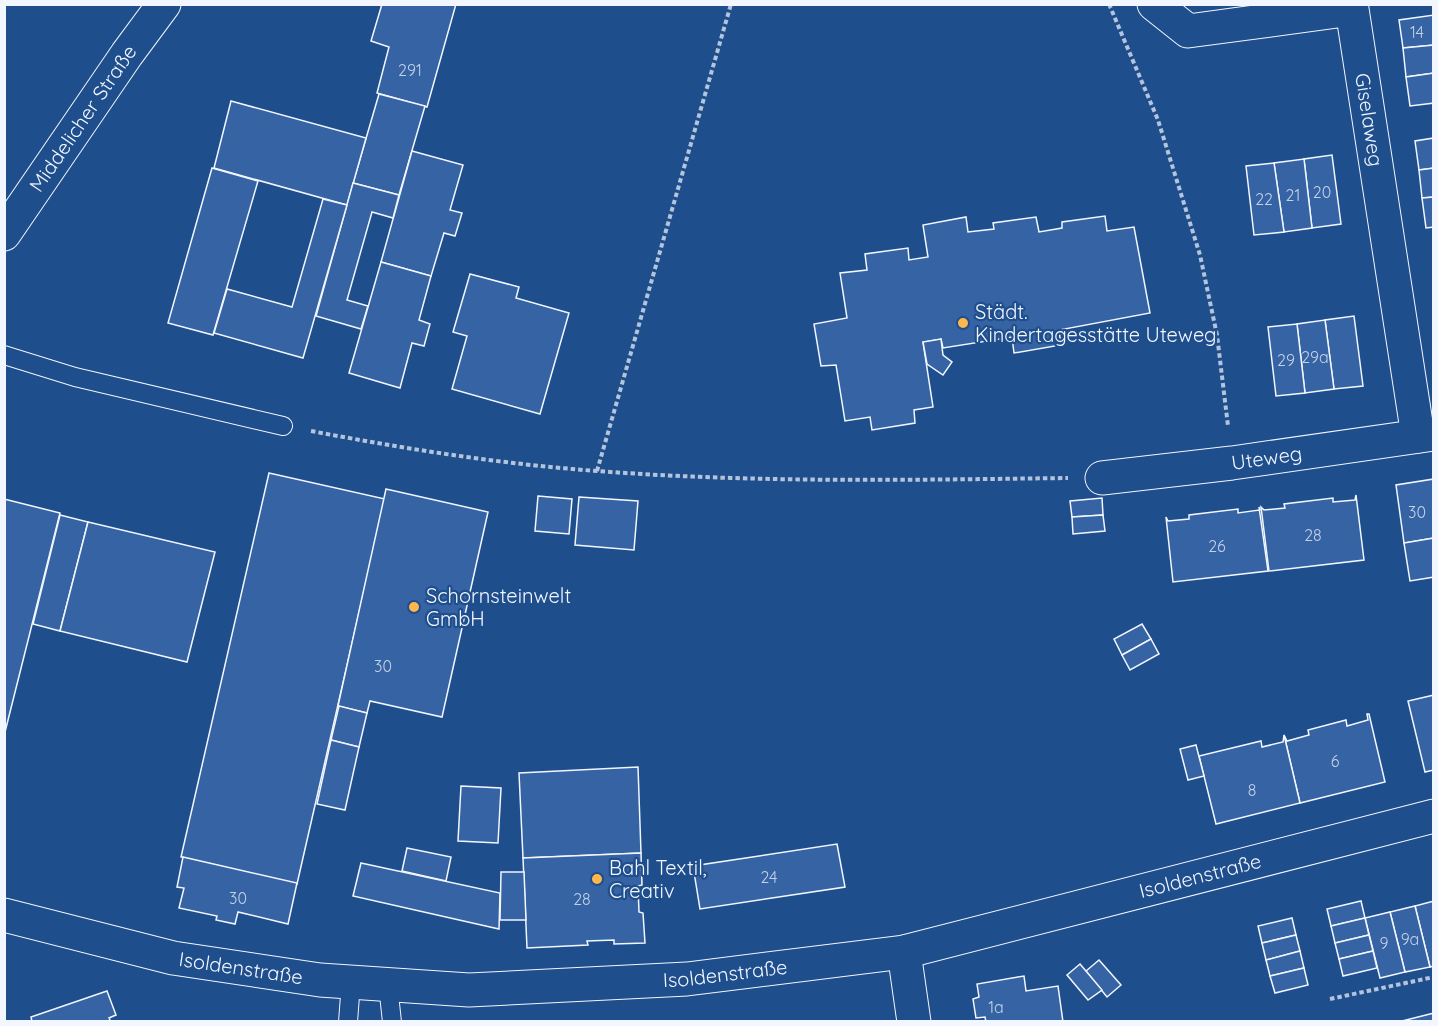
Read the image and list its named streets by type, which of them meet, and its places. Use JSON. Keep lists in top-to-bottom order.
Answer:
{
  "streets": {
    "street": [
      "Middelicher Straße",
      "Giselaweg",
      "Uteweg",
      "Isoldenstraße"
    ]
  },
  "crossings": [
    ["Giselaweg", "Uteweg"]
  ],
  "places": ["Städt. Kindertagesstätte Uteweg", "Schornsteinwelt GmbH", "Bahl Textil, Creativ"],
  "house_numbers": [
    "14",
    "291",
    "20",
    "21",
    "22",
    "29a",
    "29",
    "30",
    "28",
    "26",
    "30",
    "6",
    "8",
    "24",
    "30",
    "28",
    "9a",
    "9",
    "1a"
  ]
}
